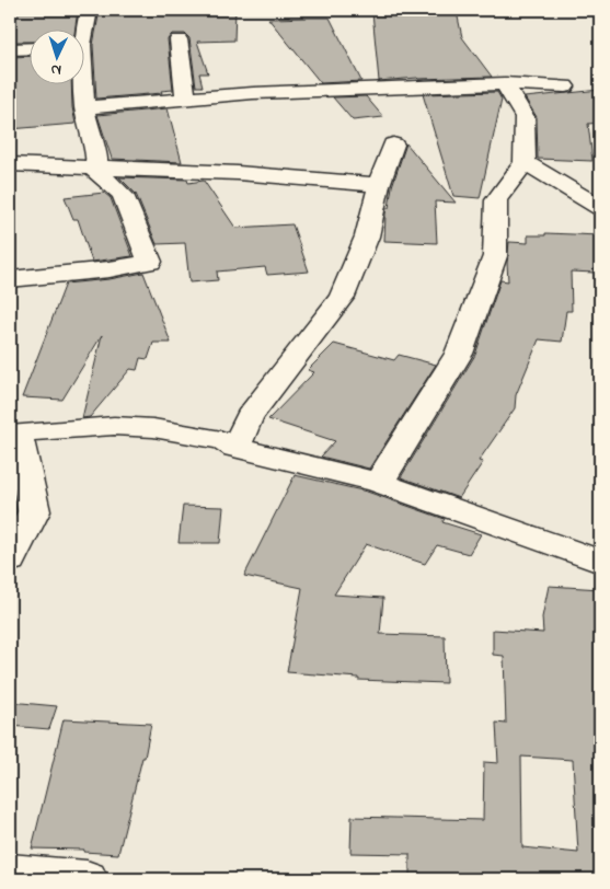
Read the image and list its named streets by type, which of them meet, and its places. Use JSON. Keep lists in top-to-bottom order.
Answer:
{
  "north": "bottom"
}
